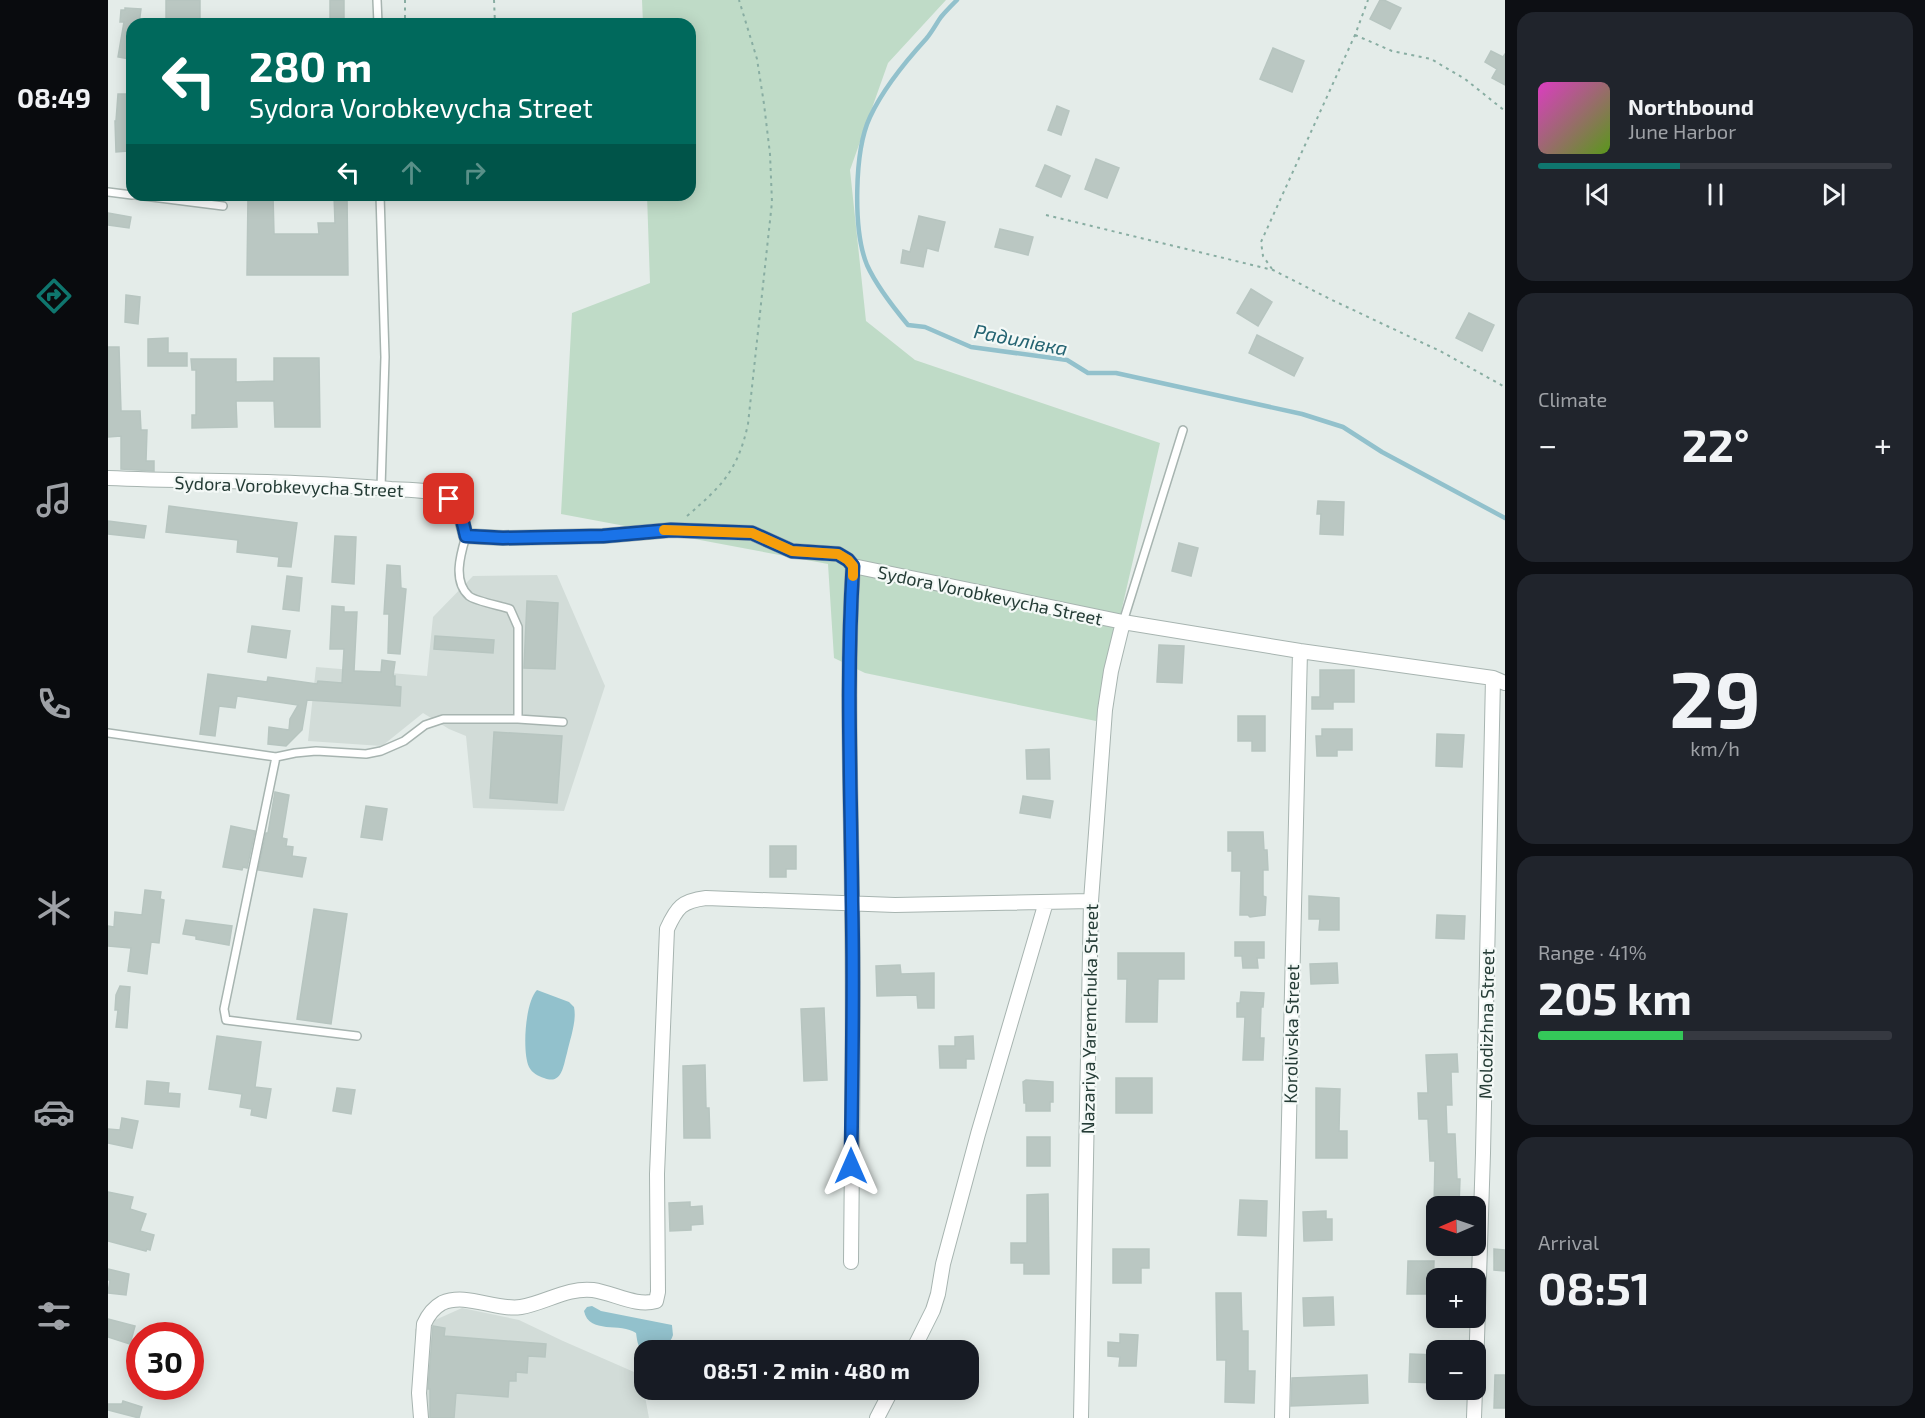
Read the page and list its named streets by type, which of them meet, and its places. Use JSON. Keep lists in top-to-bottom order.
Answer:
{
  "streets": {
    "street": [
      "Sydora Vorobkevycha Street",
      "Nazariya Yaremchuka Street",
      "Molodizhna Street",
      "Korolivska Street"
    ]
  },
  "crossings": [
    ["Sydora Vorobkevycha Street", "Nazariya Yaremchuka Street"],
    ["Sydora Vorobkevycha Street", "Molodizhna Street"],
    ["Sydora Vorobkevycha Street", "Korolivska Street"]
  ],
  "water": ["Радилівка"],
  "north": "left",
  "page": {
    "tabs": "08:49",
    "turn": ["280 m", "Sydora Vorobkevycha Street"],
    "song": ["Northbound", "June Harbor"],
    "tile": [
      "Climate",
      ["29", "km/h"],
      ["Range · 41%", "205 km"],
      ["Arrival", "08:51"]
    ],
    "heat": ["−", "22°", "+"],
    "map_buttons": ["+", "−"],
    "limit": "30",
    "trip": "08:51 · 2 min · 480 m"
  }
}
